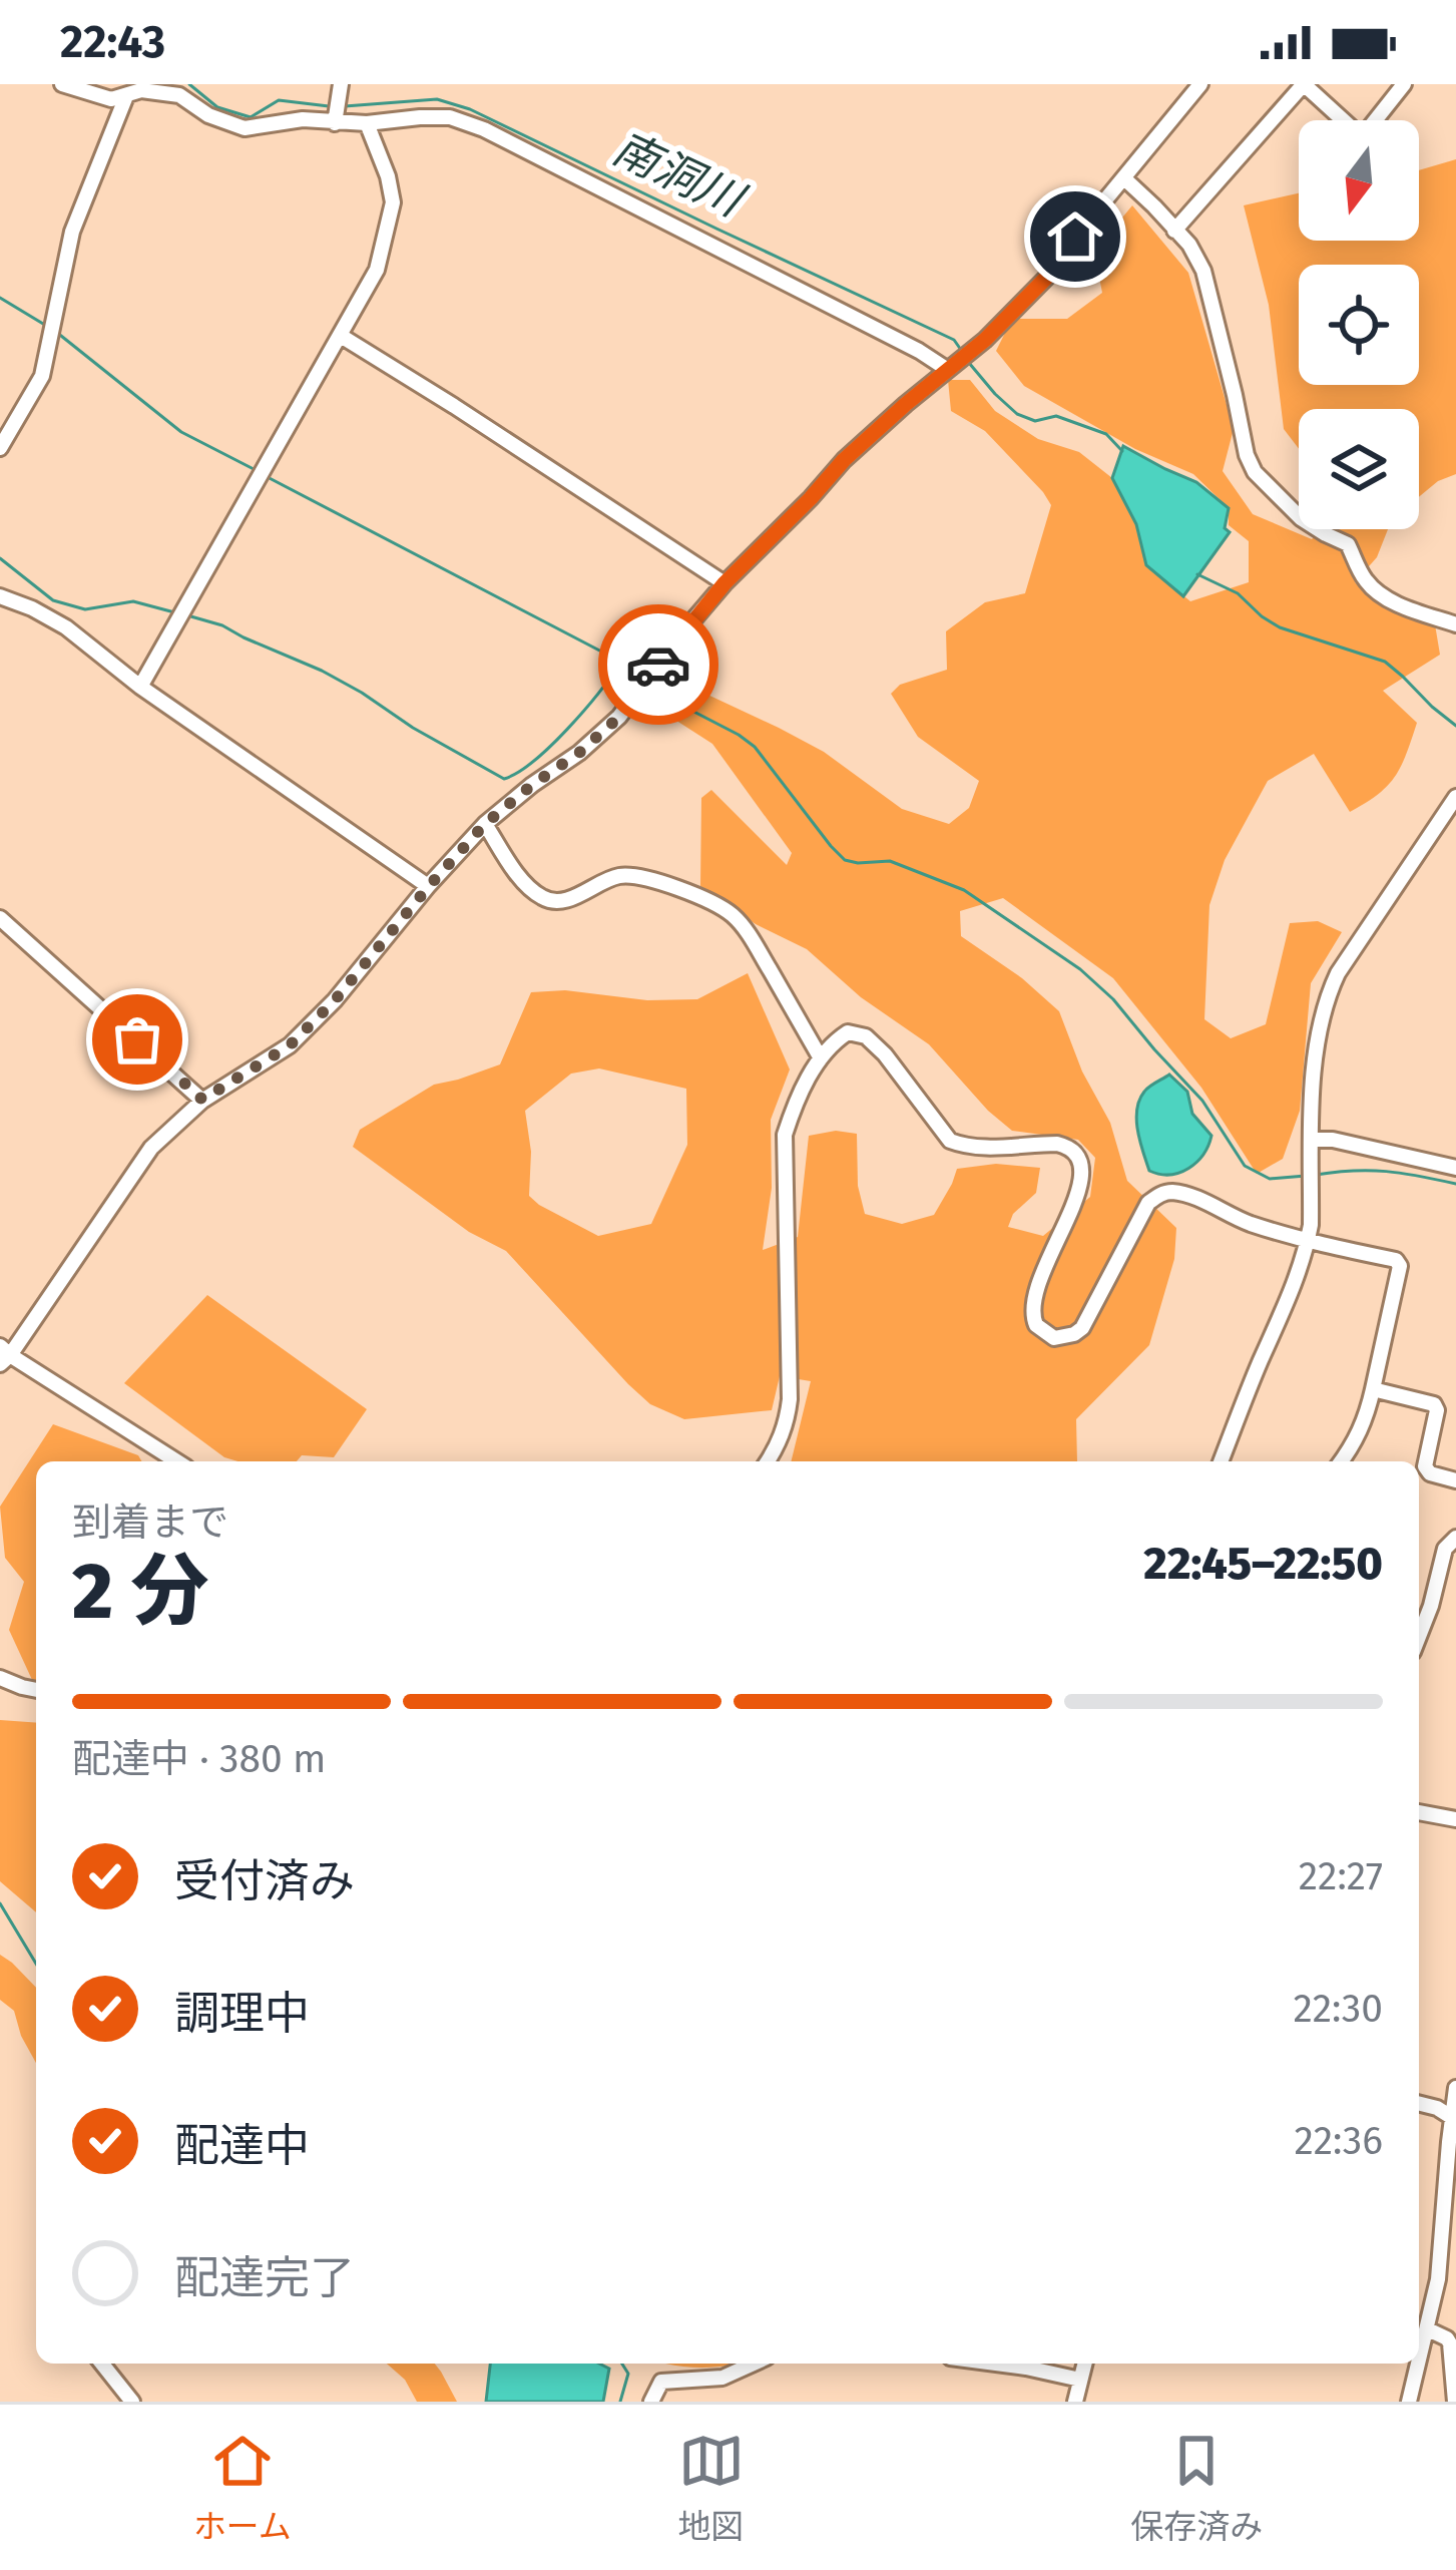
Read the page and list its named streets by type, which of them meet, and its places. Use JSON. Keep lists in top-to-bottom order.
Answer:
{
  "water": ["南洞川"],
  "north": "bottom",
  "page": {
    "status": "22:43",
    "heading": ["2 分", "到着まで", "22:45–22:50"],
    "bar": "配達中 · 380 m",
    "list": [
      ["受付済み", "22:27"],
      ["調理中", "22:30"],
      ["配達中", "22:36"],
      "配達完了"
    ],
    "tabs": ["ホーム", "地図", "保存済み"]
  }
}
